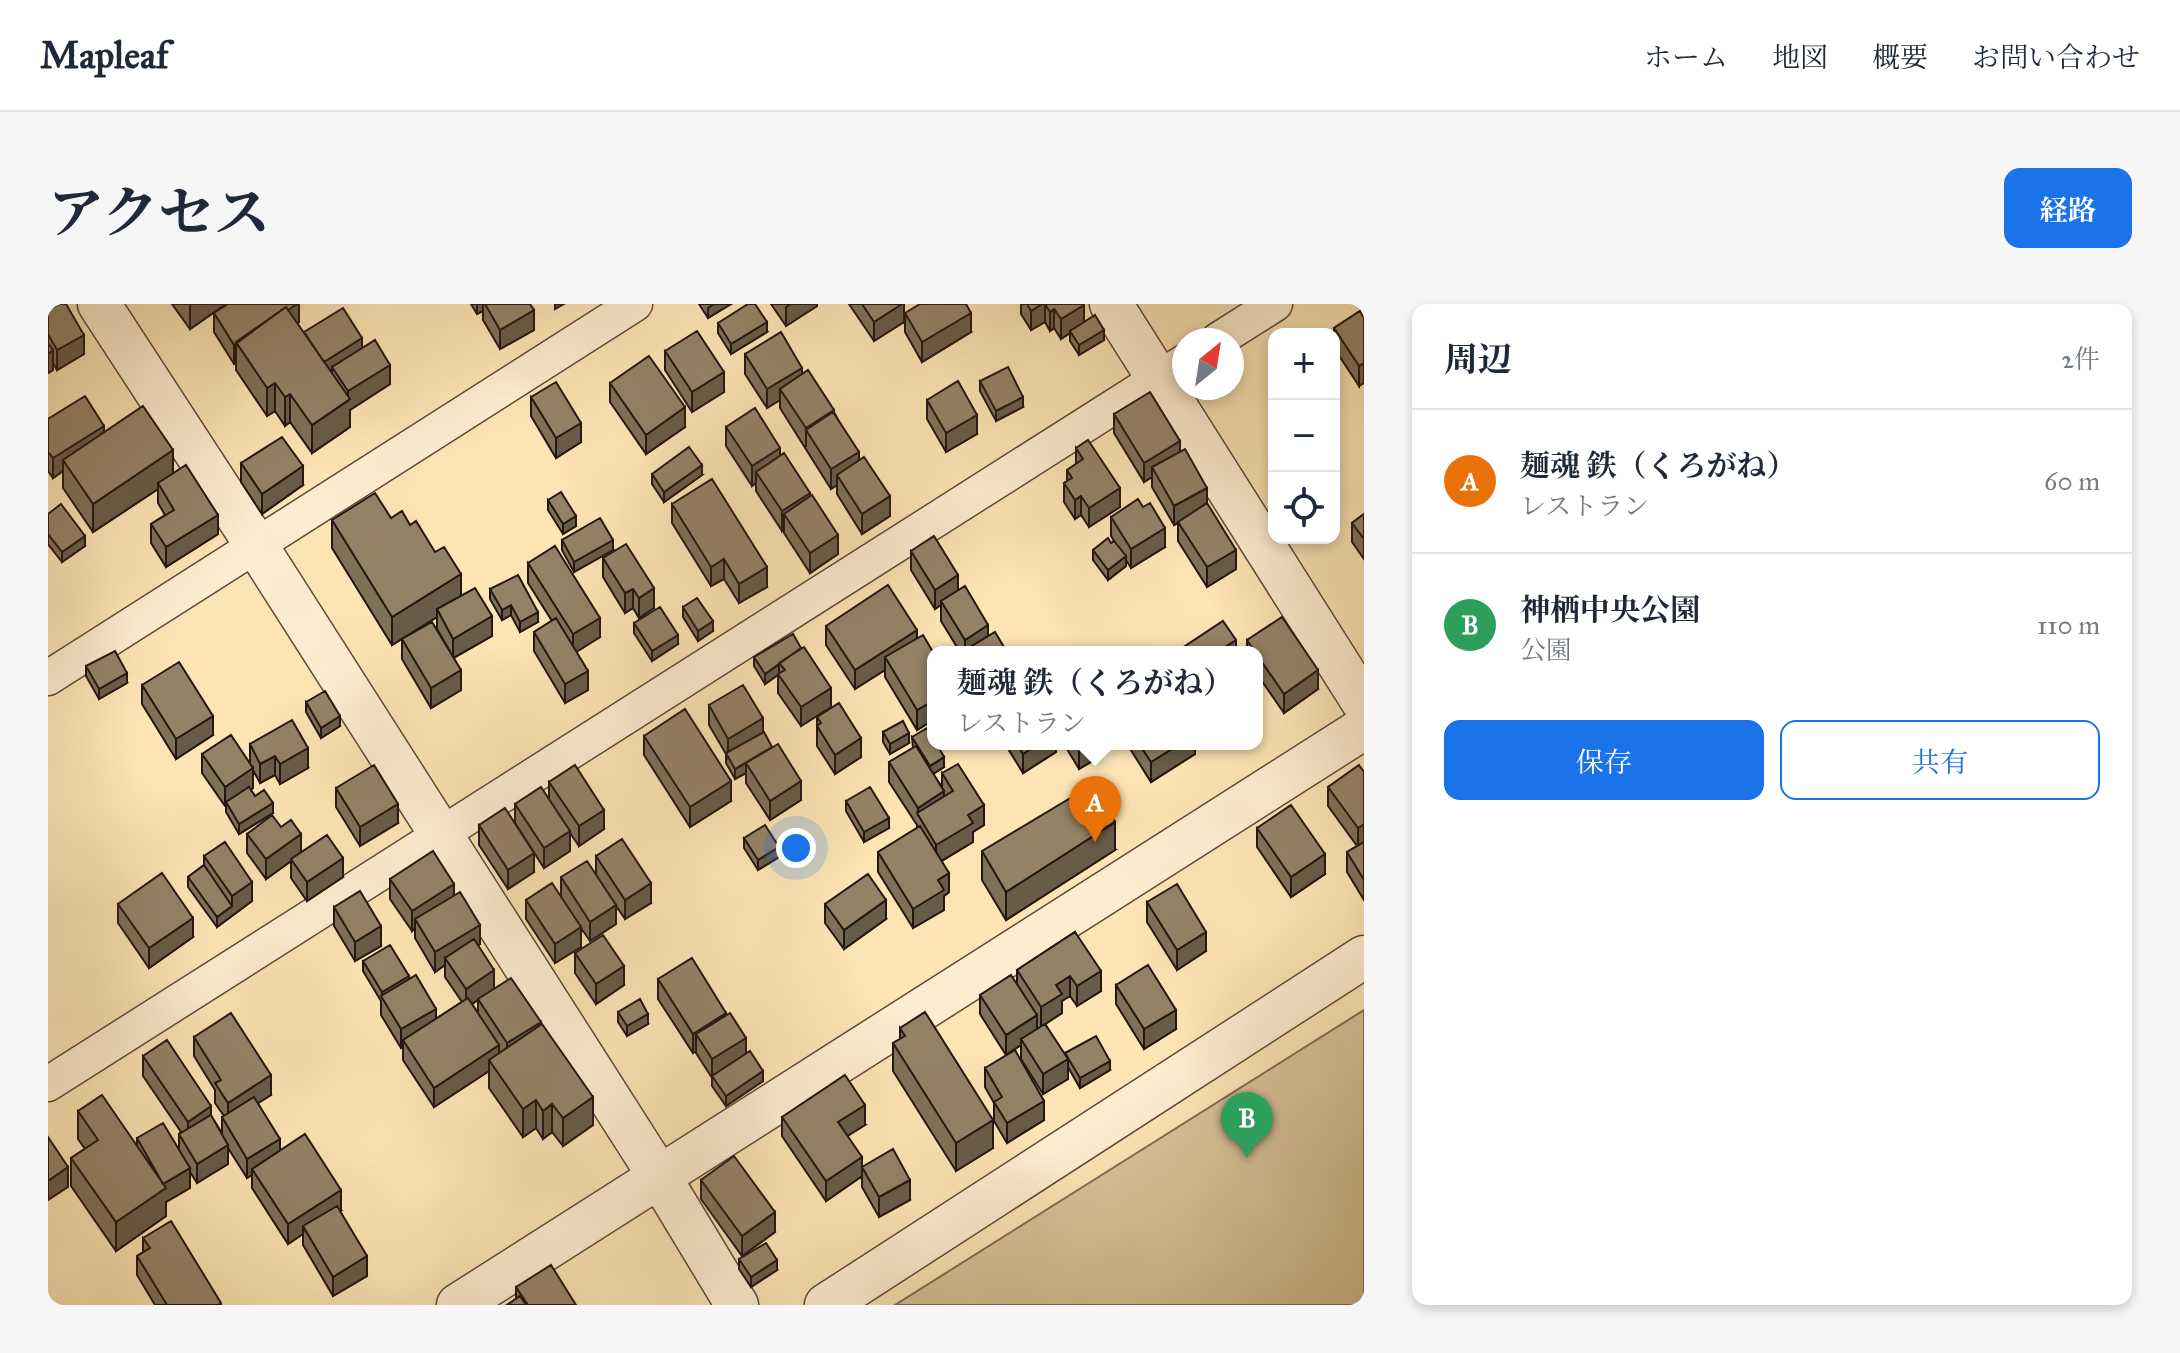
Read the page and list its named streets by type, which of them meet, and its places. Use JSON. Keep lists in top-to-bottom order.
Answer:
{
  "north": "top right",
  "page": {
    "header": "Mapleaf",
    "nav": [
      "ホーム",
      "地図",
      "概要",
      "お問い合わせ"
    ],
    "title": "アクセス",
    "buttons": [
      "経路",
      ["保存", "共有"]
    ],
    "heading": ["周辺", "2件"],
    "map_buttons": ["+", "−"],
    "list": [
      {
        "mark": "A",
        "name": "麺魂 鉄（くろがね）",
        "note": "レストラン",
        "value": "60 m"
      },
      {
        "mark": "B",
        "name": "神栖中央公園",
        "note": "公園",
        "value": "110 m"
      }
    ],
    "popup": ["麺魂 鉄（くろがね）", "レストラン"],
    "pins": ["A", "B"]
  }
}
